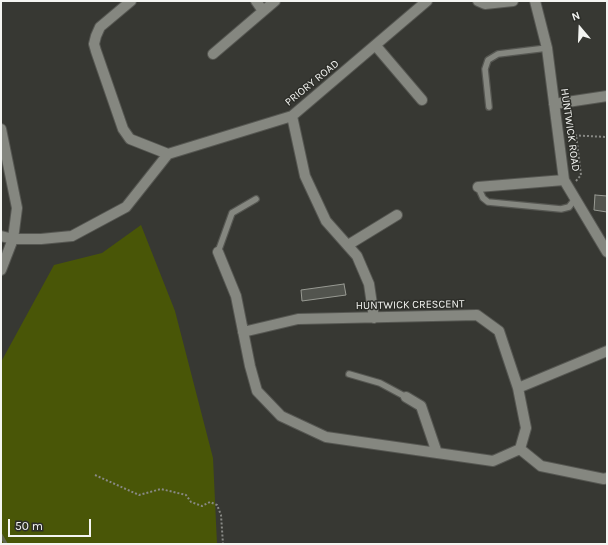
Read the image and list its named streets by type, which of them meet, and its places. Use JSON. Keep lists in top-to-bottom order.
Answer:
{
  "streets": {
    "street": ["PRIORY ROAD", "HUNTWICK ROAD", "HUNTWICK CRESCENT"]
  },
  "scale_bar": "50 m",
  "north": "top"
}
